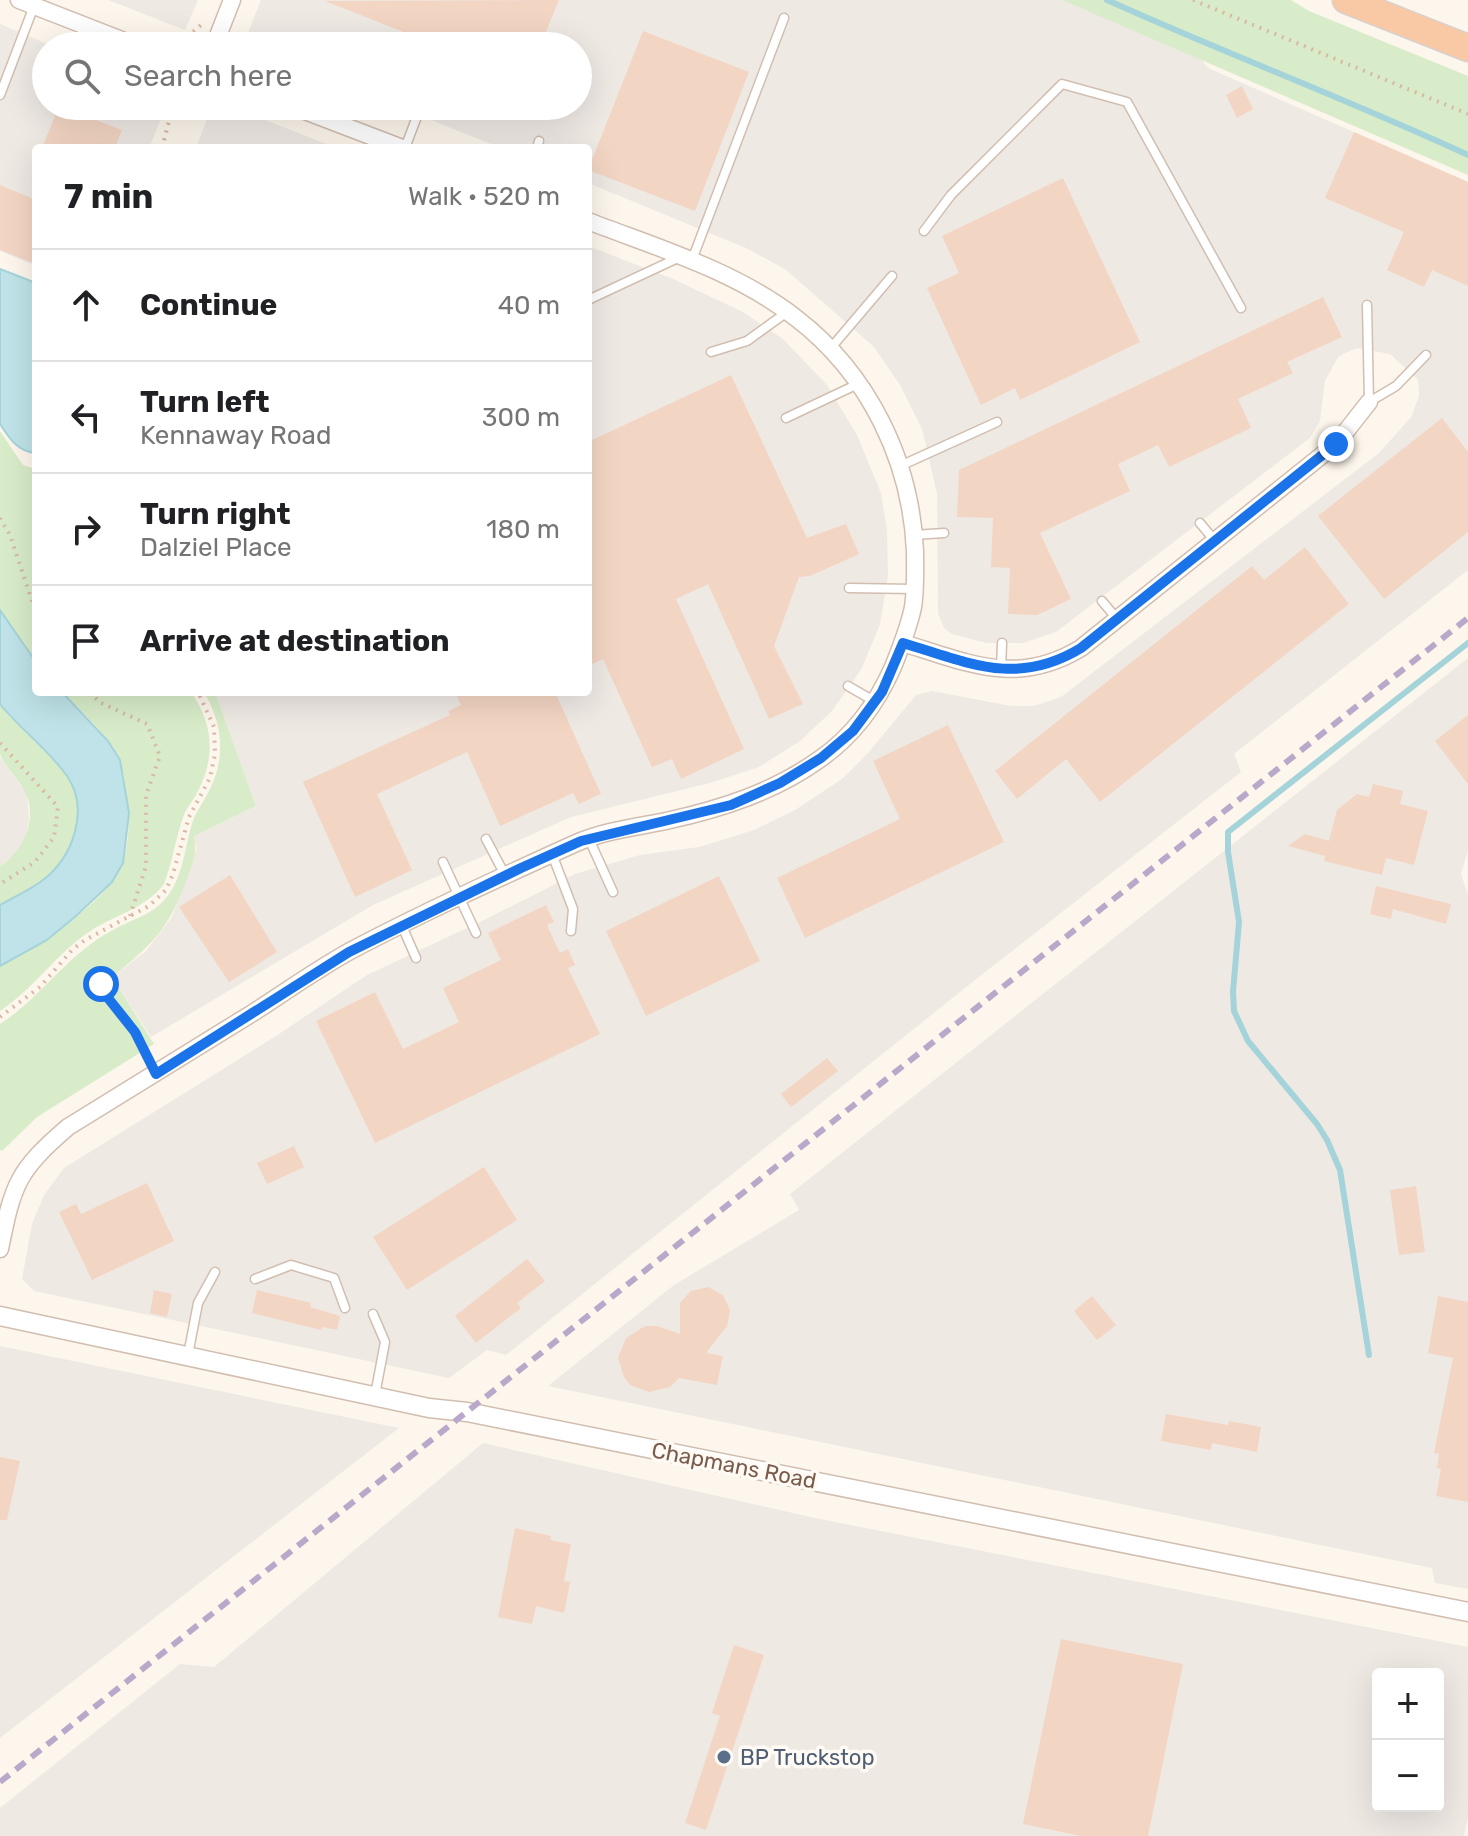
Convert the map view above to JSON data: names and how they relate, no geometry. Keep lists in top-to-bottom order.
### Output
{
  "streets": {
    "street": ["Chapmans Road"]
  },
  "places": ["BP Truckstop"],
  "page": {
    "search": "Search here",
    "heading": ["7 min", "Walk · 520 m"],
    "list": [
      ["Continue", "40 m"],
      ["Turn left", "Kennaway Road", "300 m"],
      ["Turn right", "Dalziel Place", "180 m"],
      "Arrive at destination"
    ],
    "map_buttons": ["+", "−"]
  }
}
